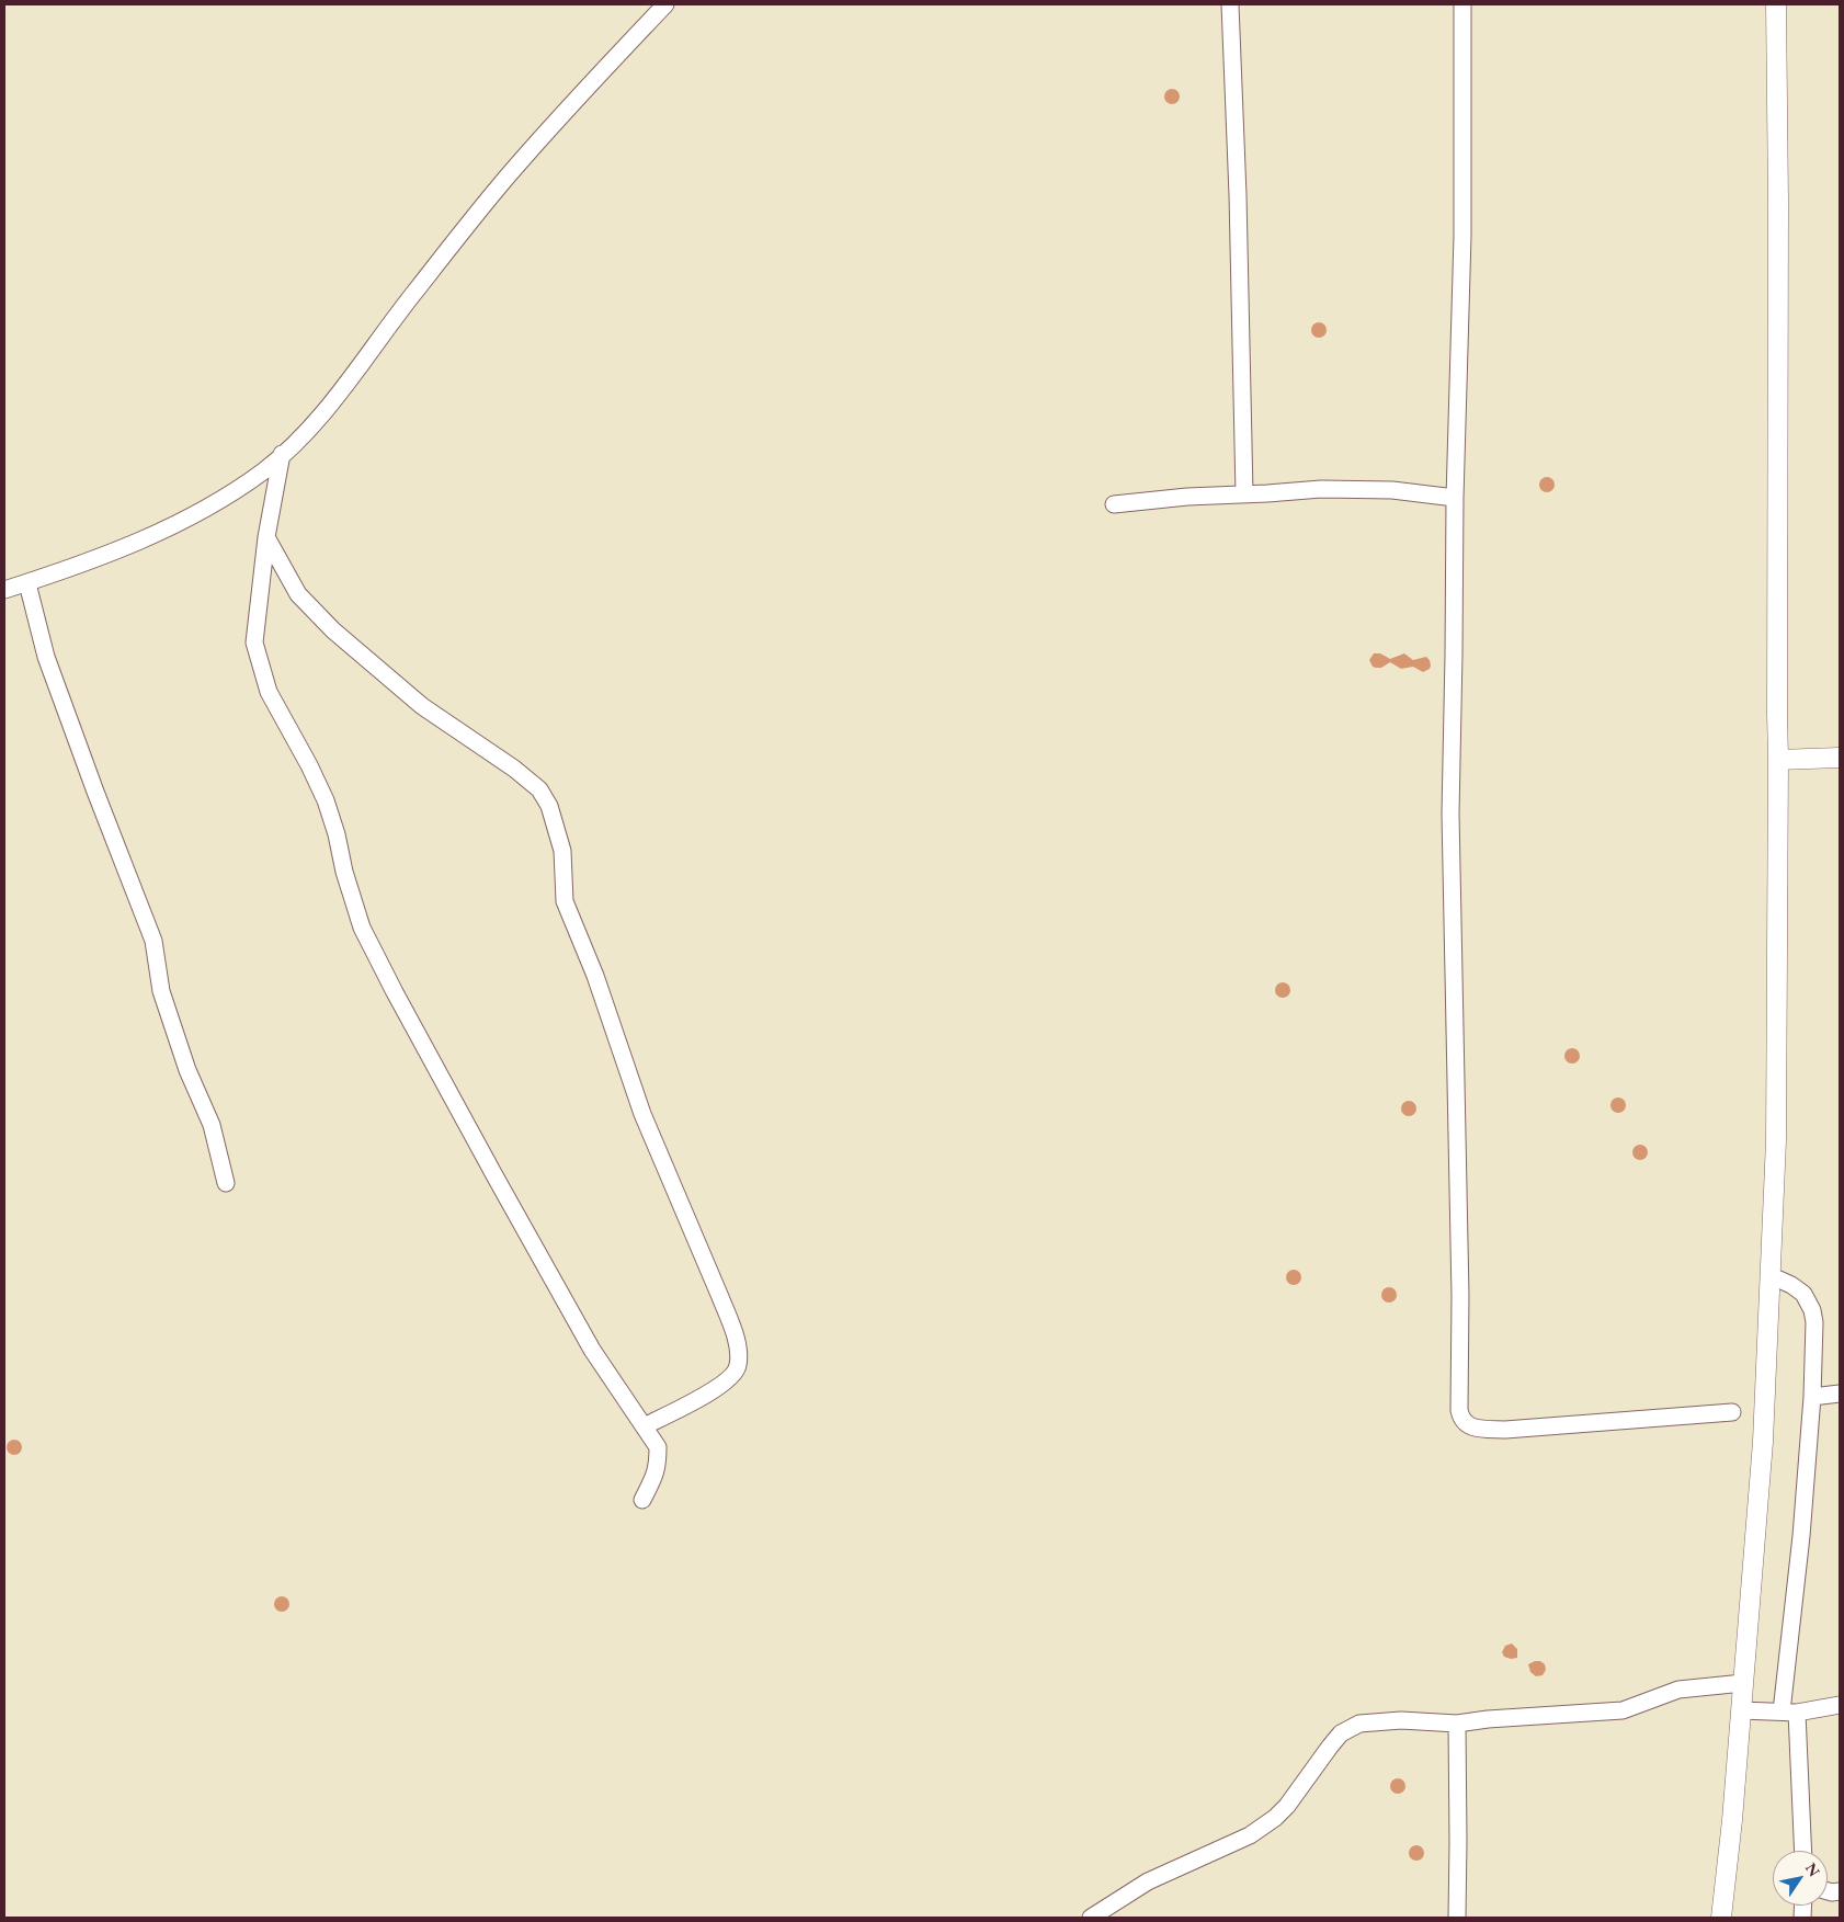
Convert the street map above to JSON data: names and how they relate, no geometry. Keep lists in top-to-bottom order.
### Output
{
  "north": "top right"
}
